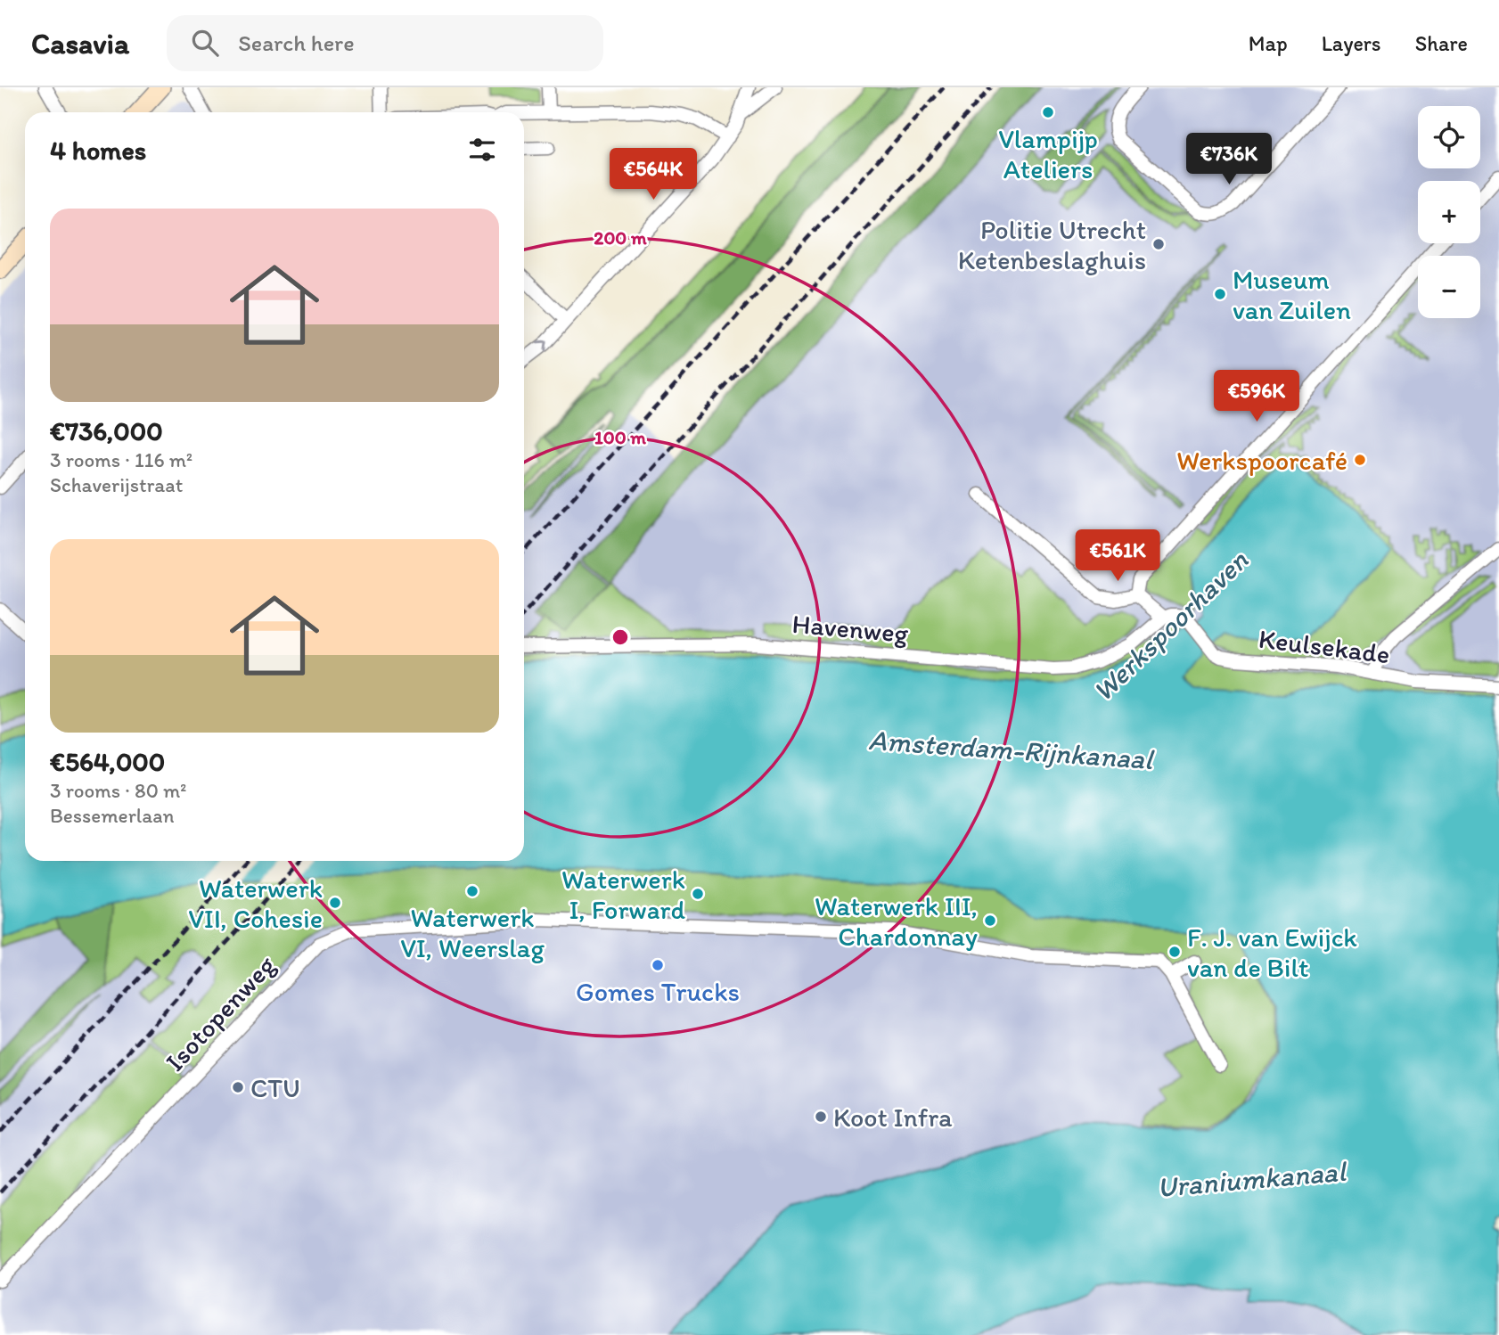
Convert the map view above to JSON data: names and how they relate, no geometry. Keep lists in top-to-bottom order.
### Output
{
  "streets": {
    "street": ["Havenweg", "Keulsekade", "Isotopenweg"]
  },
  "crossings": [
    ["Havenweg", "Keulsekade"]
  ],
  "water": ["Werkspoorhaven", "Amsterdam-Rijnkanaal", "Uraniumkanaal"],
  "places": [
    "Vlampijp Ateliers",
    "Politie Utrecht Ketenbeslaghuis",
    "Museum van Zuilen",
    "Werkspoorcafé",
    "Waterwerk VI, Weerslag",
    "Waterwerk I, Forward",
    "Waterwerk VII, Cohesie",
    "Waterwerk III, Chardonnay",
    "F. J. van Ewijck van de Bilt",
    "Gomes Trucks",
    "CTU",
    "Koot Infra"
  ],
  "page": {
    "header": "Casavia",
    "search": "Search here",
    "nav": ["Map", "Layers", "Share"],
    "map_buttons": ["+", "−"],
    "heading": "4 homes",
    "price": [
      "€736K",
      "€564K",
      "€596K",
      "€561K"
    ],
    "list": [
      {
        "name": "€736,000",
        "note": "3 rooms · 116 m² · Schaverijstraat"
      },
      {
        "name": "€564,000",
        "note": "3 rooms · 80 m² · Bessemerlaan"
      }
    ]
  },
  "rings": ["200 m", "100 m"]
}
